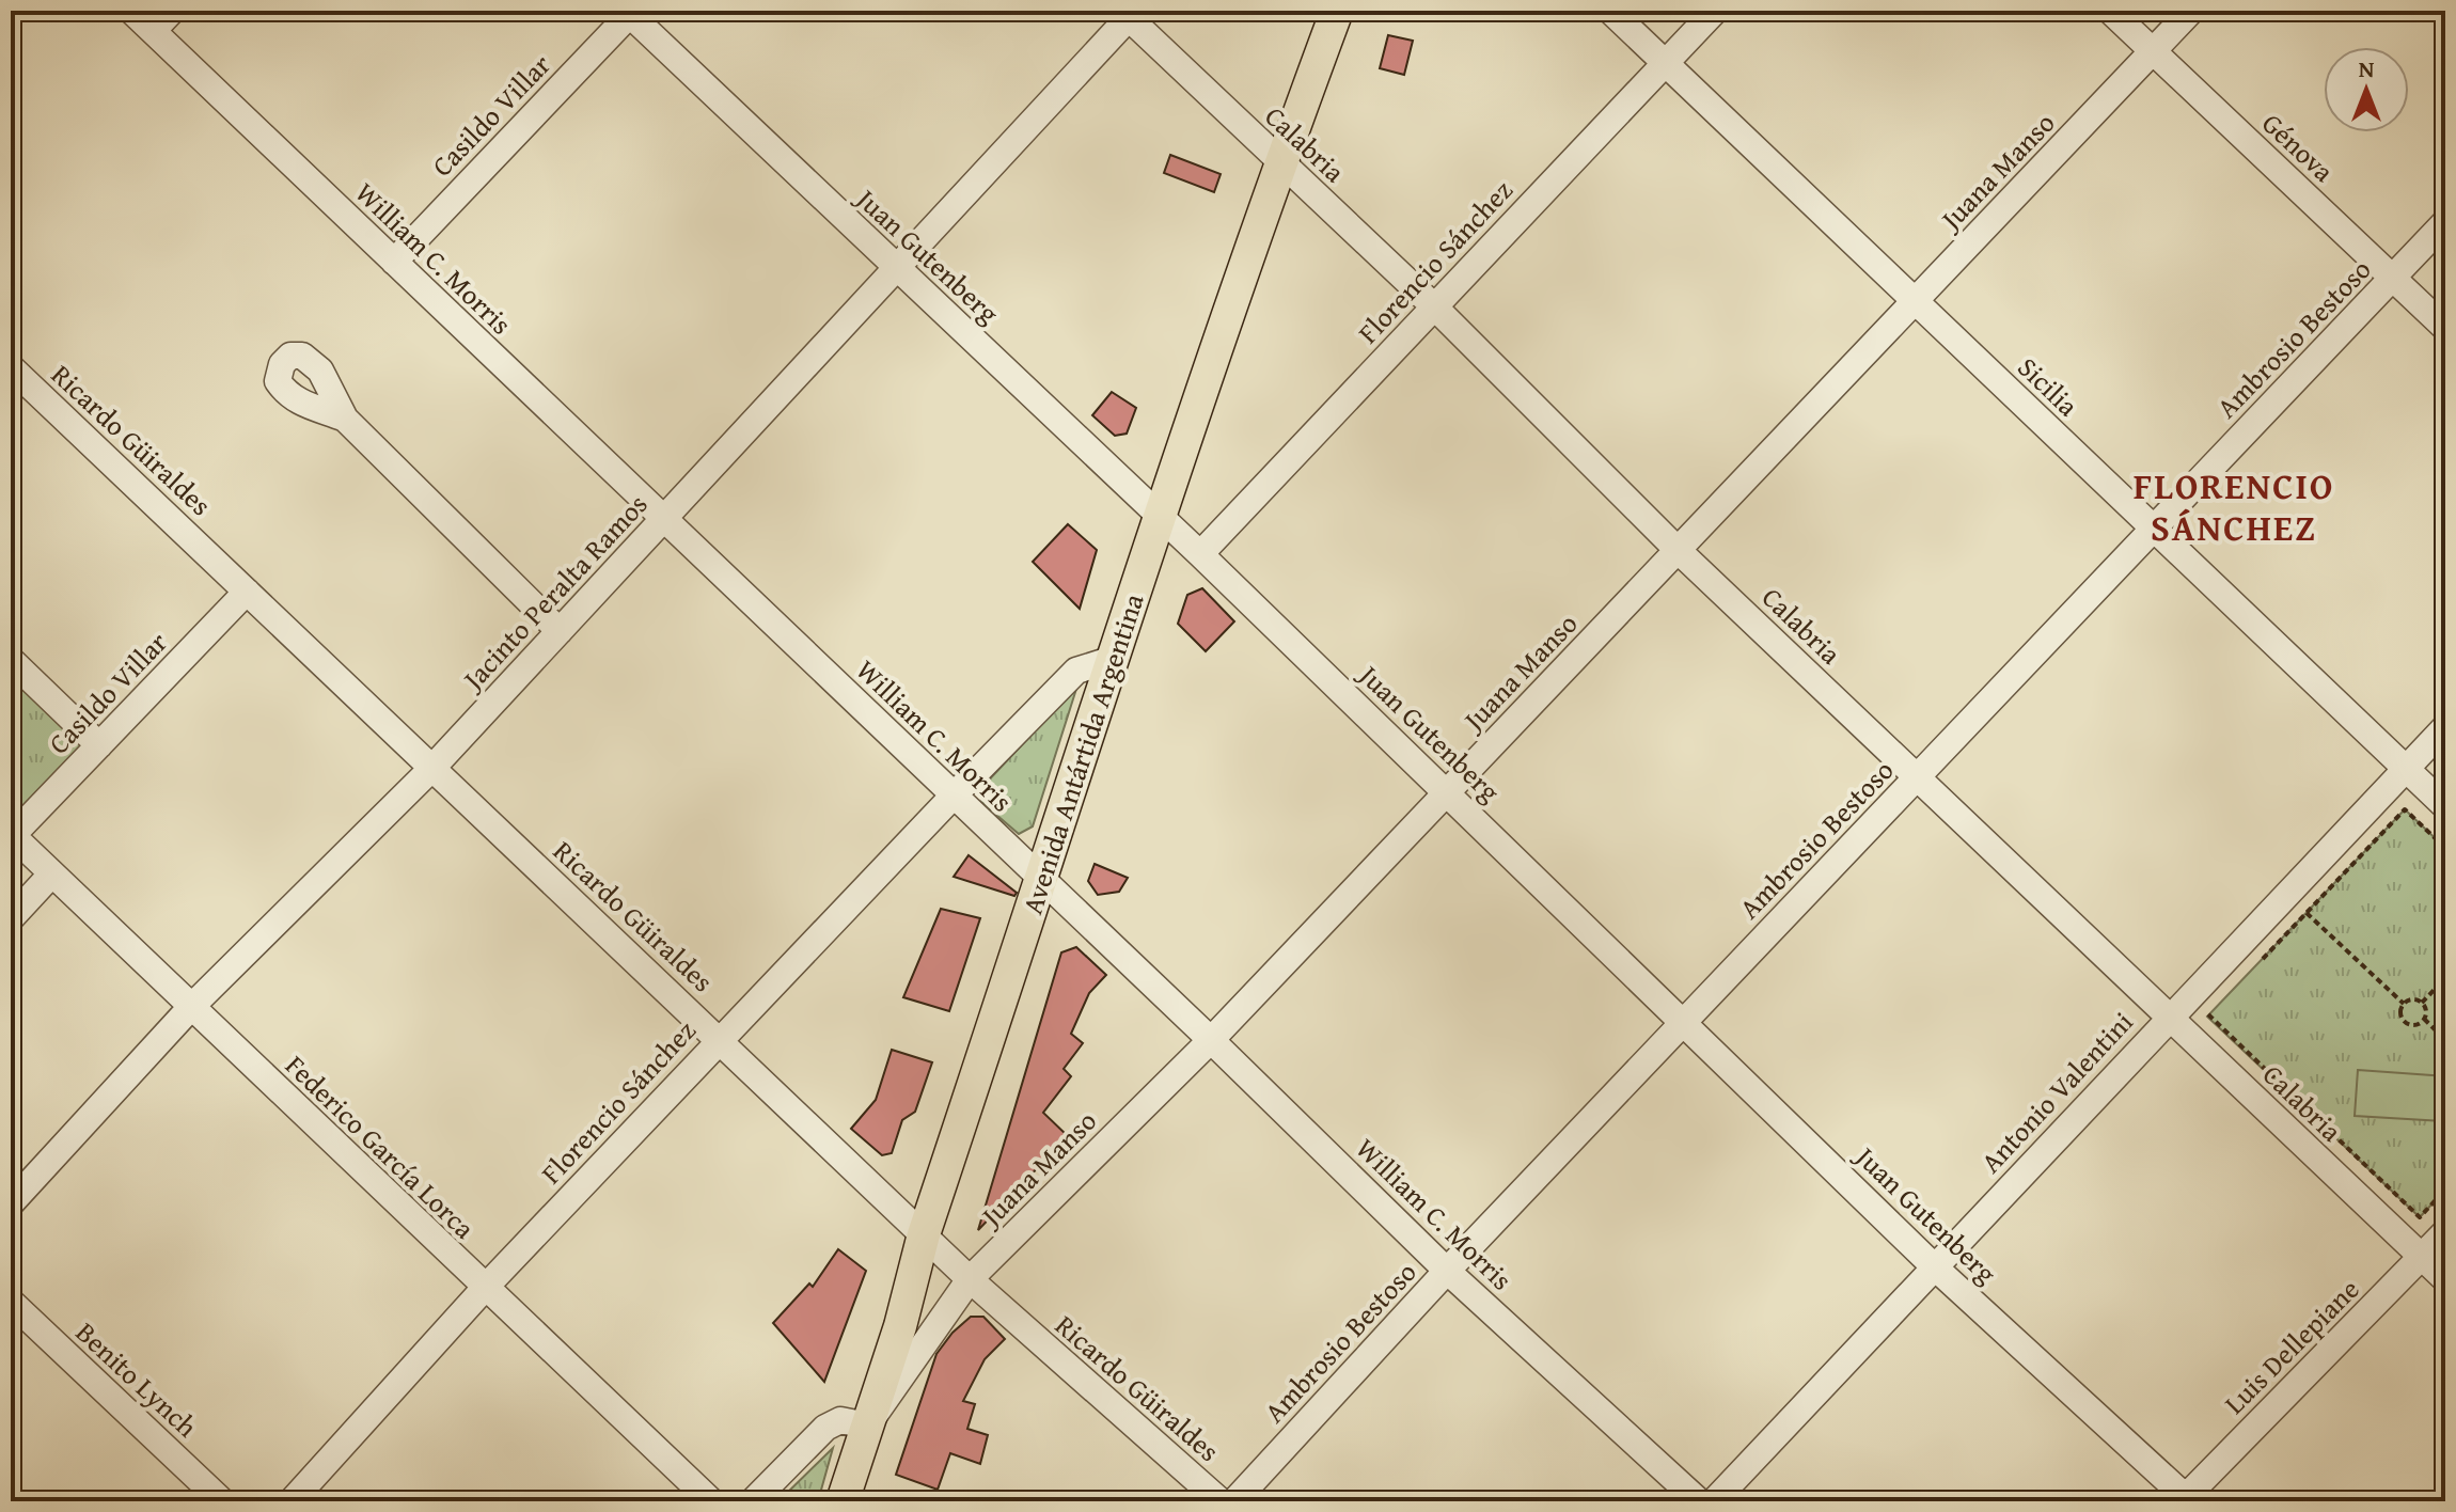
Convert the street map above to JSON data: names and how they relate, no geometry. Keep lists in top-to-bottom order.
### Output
{
  "streets": {
    "main road": ["Avenida Antártida Argentina"],
    "street": [
      "Casildo Villar",
      "Calabria",
      "Génova",
      "Juana Manso",
      "Juan Gutenberg",
      "William C. Morris",
      "Florencio Sánchez",
      "Ambrosio Bestoso",
      "Sicilia",
      "Ricardo Güiraldes",
      "Jacinto Peralta Ramos",
      "Antonio Valentini",
      "Federico García Lorca",
      "Luis Dellepiane",
      "Benito Lynch"
    ]
  },
  "crossings": [
    ["Casildo Villar", "Juan Gutenberg"],
    ["Casildo Villar", "William C. Morris"],
    ["Casildo Villar", "Ricardo Güiraldes"],
    ["Casildo Villar", "Federico García Lorca"],
    ["Calabria", "Juana Manso"],
    ["Calabria", "Florencio Sánchez"],
    ["Calabria", "Ambrosio Bestoso"],
    ["Calabria", "Jacinto Peralta Ramos"],
    ["Calabria", "Avenida Antártida Argentina"],
    ["Calabria", "Antonio Valentini"],
    ["Calabria", "Luis Dellepiane"],
    ["Génova", "Juana Manso"],
    ["Génova", "Ambrosio Bestoso"],
    ["Juana Manso", "Juan Gutenberg"],
    ["Juana Manso", "William C. Morris"],
    ["Juana Manso", "Sicilia"],
    ["Juana Manso", "Ricardo Güiraldes"],
    ["Juana Manso", "Avenida Antártida Argentina"],
    ["Juan Gutenberg", "Florencio Sánchez"],
    ["Juan Gutenberg", "Ambrosio Bestoso"],
    ["Juan Gutenberg", "Jacinto Peralta Ramos"],
    ["Juan Gutenberg", "Avenida Antártida Argentina"],
    ["Juan Gutenberg", "Antonio Valentini"],
    ["Juan Gutenberg", "Luis Dellepiane"],
    ["William C. Morris", "Florencio Sánchez"],
    ["William C. Morris", "Ambrosio Bestoso"],
    ["William C. Morris", "Jacinto Peralta Ramos"],
    ["William C. Morris", "Avenida Antártida Argentina"],
    ["Florencio Sánchez", "Sicilia"],
    ["Florencio Sánchez", "Ricardo Güiraldes"],
    ["Florencio Sánchez", "Avenida Antártida Argentina"],
    ["Florencio Sánchez", "Federico García Lorca"],
    ["Ambrosio Bestoso", "Sicilia"],
    ["Sicilia", "Antonio Valentini"],
    ["Ricardo Güiraldes", "Jacinto Peralta Ramos"],
    ["Ricardo Güiraldes", "Avenida Antártida Argentina"],
    ["Jacinto Peralta Ramos", "Federico García Lorca"]
  ],
  "districts": ["FLORENCIO SÁNCHEZ"],
  "north": "top"
}
